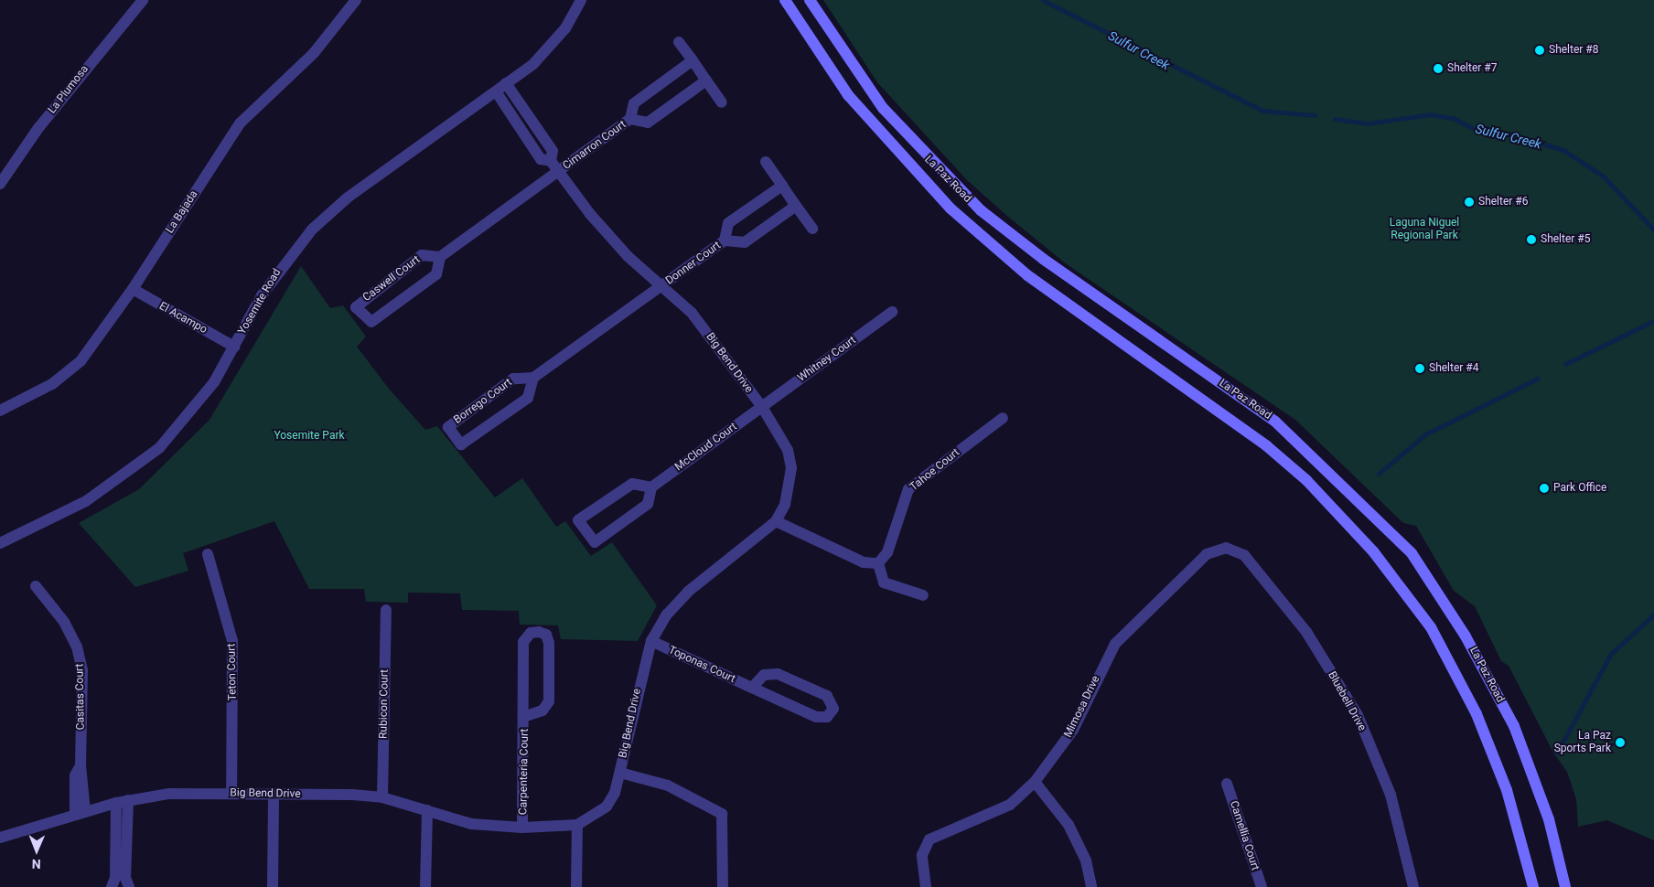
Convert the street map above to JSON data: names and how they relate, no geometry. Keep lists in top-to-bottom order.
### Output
{
  "streets": {
    "main road": ["La Paz Road"],
    "street": [
      "La Plumosa",
      "Cimarron Court",
      "La Bajada",
      "Donner Court",
      "Caswell Court",
      "Yosemite Road",
      "El Acampo",
      "Whitney Court",
      "Big Bend Drive",
      "Borrego Court",
      "McCloud Court",
      "Tahoe Court",
      "Toponas Court",
      "Teton Court",
      "Casitas Court",
      "Bluebell Drive",
      "Rubicon Court",
      "Mimosa Drive",
      "Carpenteria Court",
      "Camellia Court"
    ]
  },
  "crossings": [
    ["Cimarron Court", "Big Bend Drive"],
    ["La Bajada", "El Acampo"],
    ["Donner Court", "Big Bend Drive"],
    ["Donner Court", "Borrego Court"],
    ["Yosemite Road", "El Acampo"],
    ["Yosemite Road", "Big Bend Drive"],
    ["Whitney Court", "Big Bend Drive"],
    ["Whitney Court", "McCloud Court"],
    ["Big Bend Drive", "Borrego Court"],
    ["Big Bend Drive", "McCloud Court"],
    ["Big Bend Drive", "Toponas Court"],
    ["Big Bend Drive", "Teton Court"],
    ["Big Bend Drive", "Casitas Court"],
    ["Big Bend Drive", "Rubicon Court"],
    ["Big Bend Drive", "Carpenteria Court"],
    ["Bluebell Drive", "Mimosa Drive"]
  ],
  "water": ["Sulfur Creek"],
  "parks": ["Laguna Niguel Regional Park", "Yosemite Park"],
  "places": [
    "Shelter #8",
    "Shelter #7",
    "Shelter #6",
    "Shelter #5",
    "Shelter #4",
    "Park Office",
    "La Paz Sports Park"
  ],
  "north": "bottom"
}
